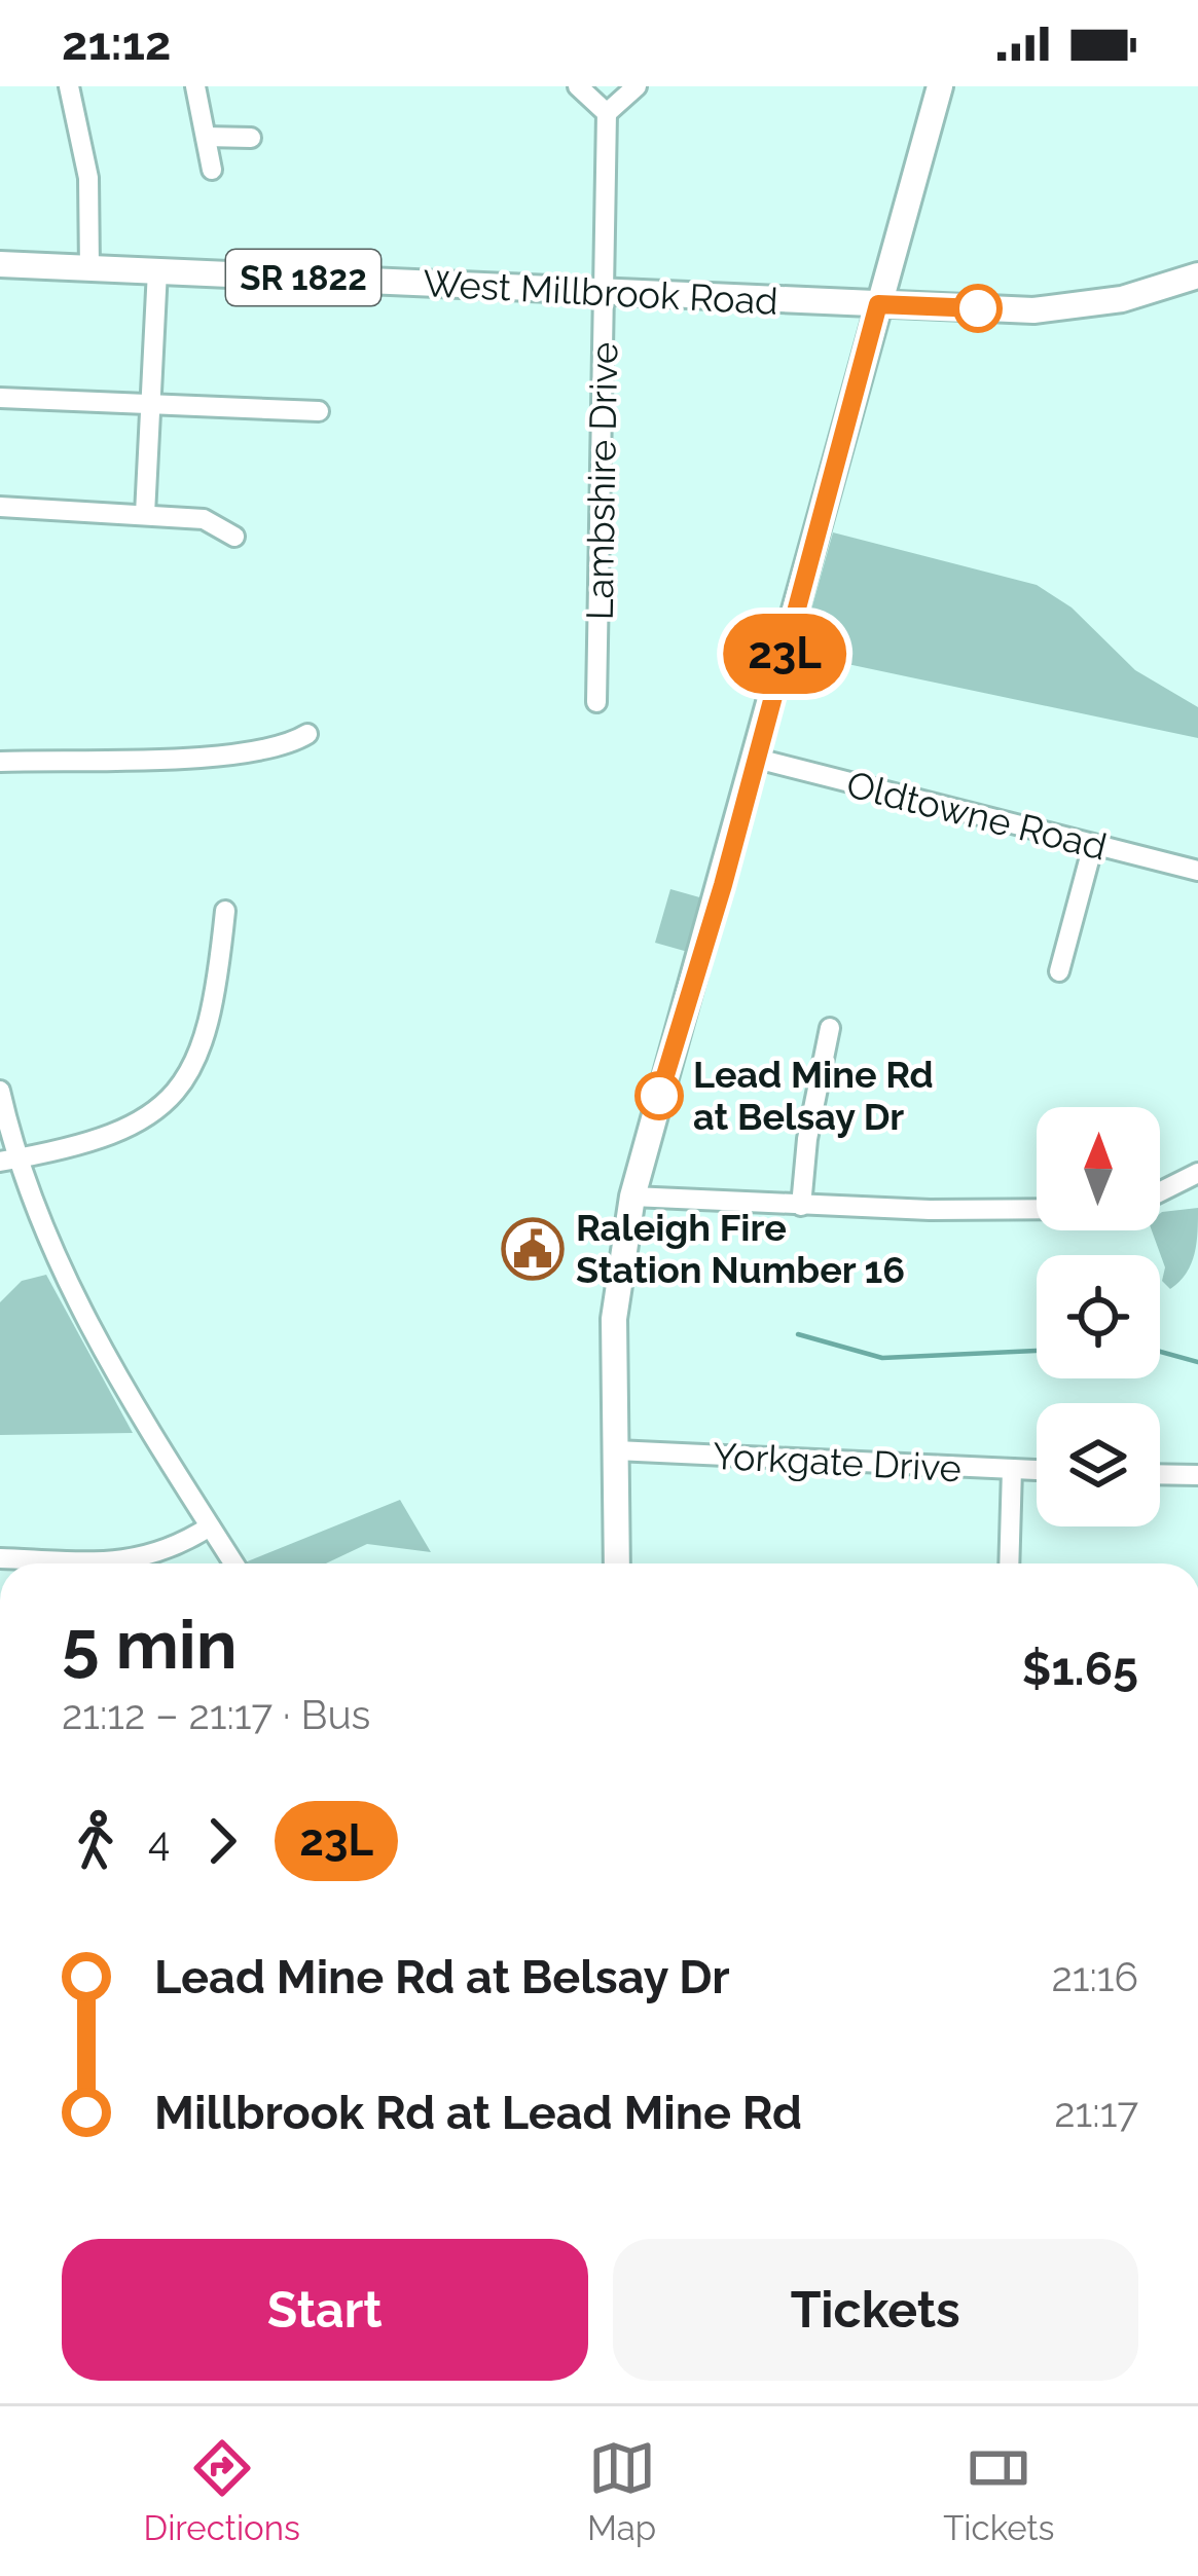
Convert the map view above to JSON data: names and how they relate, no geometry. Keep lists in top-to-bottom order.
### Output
{
  "streets": {
    "main road": ["SR 1822", "West Millbrook Road"],
    "street": ["Lambshire Drive", "Oldtowne Road", "Yorkgate Drive"]
  },
  "crossings": [
    ["West Millbrook Road", "Lambshire Drive"]
  ],
  "places": {
    "other": ["Lead Mine Rd at Belsay Dr"],
    "public building": ["Raleigh Fire Station Number 16"]
  },
  "lines": ["bus line 23L"],
  "north": "top",
  "page": {
    "status": "21:12",
    "on_map": "23L",
    "heading": ["5 min", "21:12 – 21:17 · Bus", "$1.65"],
    "legs": ["4", "23L"],
    "list": [
      {
        "name": "Lead Mine Rd at Belsay Dr",
        "value": "21:16"
      },
      {
        "name": "Millbrook Rd at Lead Mine Rd",
        "value": "21:17"
      }
    ],
    "buttons": ["Start", "Tickets"],
    "tabs": ["Directions", "Map", "Tickets"]
  }
}
